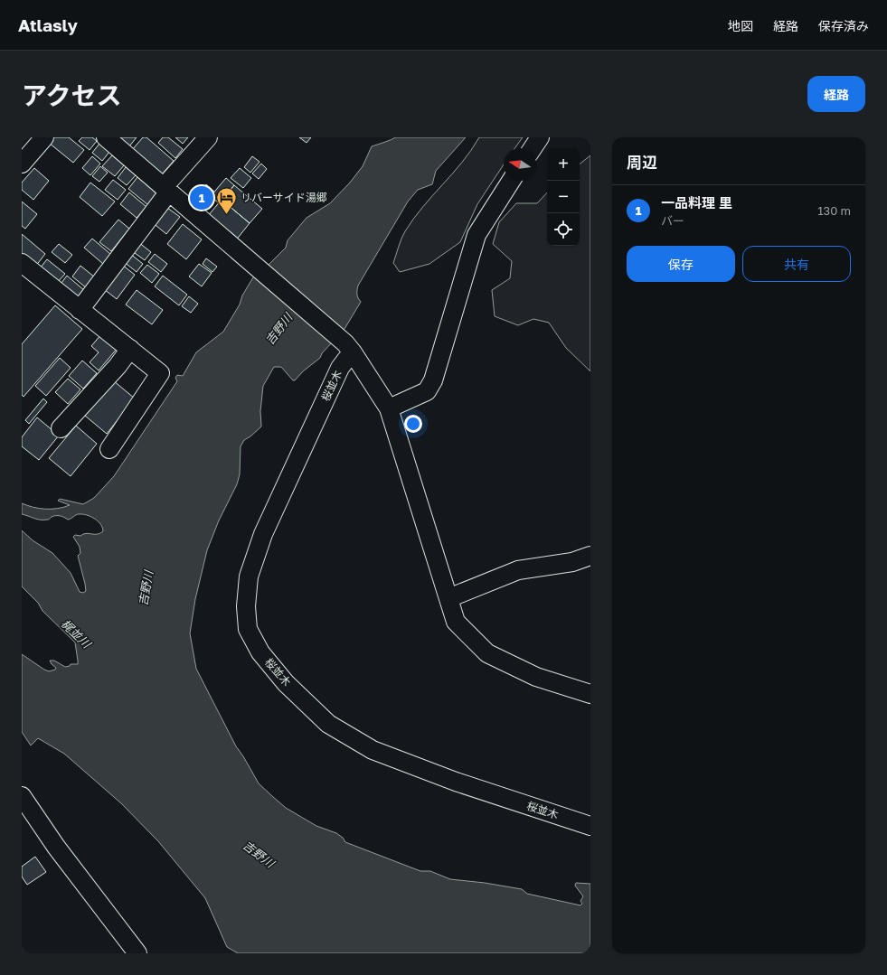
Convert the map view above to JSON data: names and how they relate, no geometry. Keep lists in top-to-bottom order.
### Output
{
  "streets": {
    "street": ["桜並木"]
  },
  "water": ["吉野川", "梶並川"],
  "places": {
    "hotel": ["リバーサイド湯郷"]
  },
  "north": "left",
  "page": {
    "header": "Atlasly",
    "nav": ["地図", "経路", "保存済み"],
    "title": "アクセス",
    "buttons": [
      "経路",
      ["保存", "共有"]
    ],
    "heading": "周辺",
    "map_buttons": ["+", "−"],
    "pins": "1",
    "list": [
      {
        "mark": "1",
        "name": "一品料理 里",
        "note": "バー",
        "value": "130 m"
      }
    ]
  }
}
